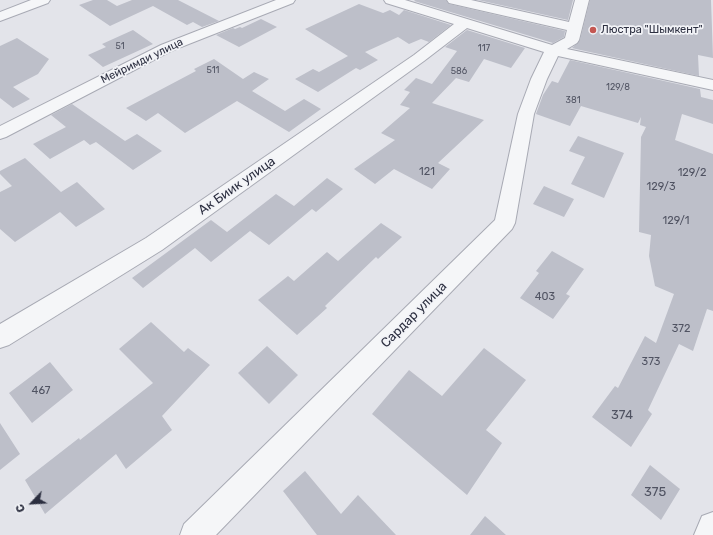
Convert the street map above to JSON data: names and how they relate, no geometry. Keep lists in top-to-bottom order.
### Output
{
  "streets": {
    "street": ["Мейримди улица", "Ак Биик улица", "Сардар улица"]
  },
  "places": ["Люстра \"Шымкент\""],
  "house_numbers": [
    "51",
    "117",
    "511",
    "586",
    "129/8",
    "381",
    "121",
    "129/2",
    "129/3",
    "129/1",
    "403",
    "372",
    "373",
    "467",
    "374",
    "375"
  ],
  "north": "bottom left"
}
